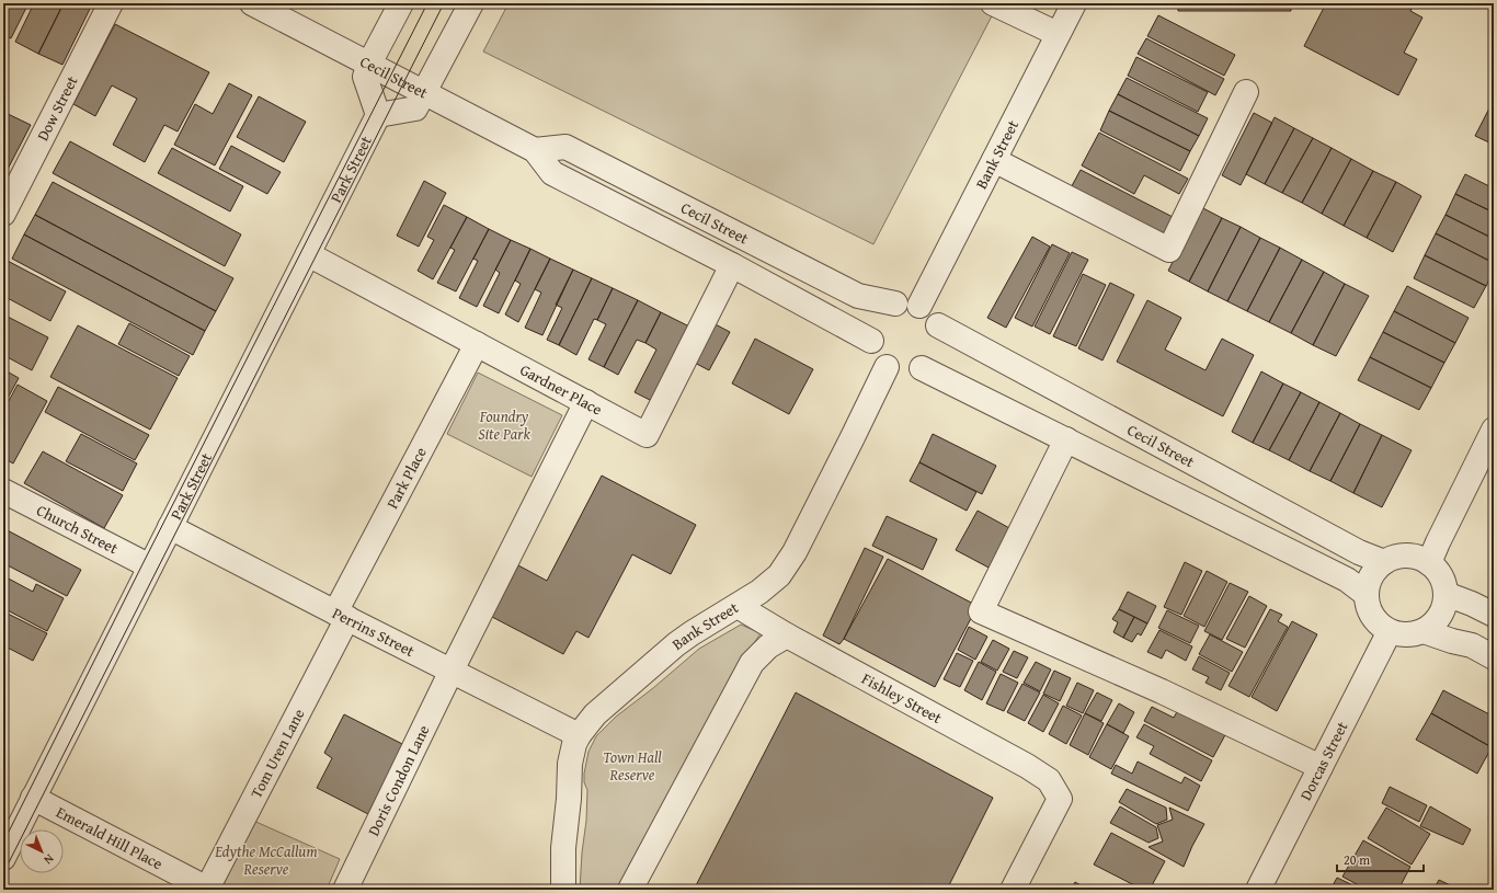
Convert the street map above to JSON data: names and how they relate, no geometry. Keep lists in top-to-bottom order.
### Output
{
  "streets": {
    "street": [
      "Cecil Street",
      "Dow Street",
      "Bank Street",
      "Park Street",
      "Gardner Place",
      "Park Place",
      "Church Street",
      "Perrins Street",
      "Fishley Street",
      "Tom Uren Lane",
      "Dorcas Street",
      "Doris Condon Lane",
      "Emerald Hill Place"
    ]
  },
  "crossings": [
    ["Cecil Street", "Bank Street"],
    ["Cecil Street", "Gardner Place"],
    ["Cecil Street", "Dorcas Street"],
    ["Bank Street", "Perrins Street"],
    ["Bank Street", "Fishley Street"],
    ["Park Street", "Gardner Place"],
    ["Park Street", "Church Street"],
    ["Park Street", "Perrins Street"],
    ["Park Street", "Emerald Hill Place"],
    ["Gardner Place", "Park Place"],
    ["Gardner Place", "Doris Condon Lane"],
    ["Park Place", "Perrins Street"],
    ["Park Place", "Tom Uren Lane"],
    ["Perrins Street", "Tom Uren Lane"],
    ["Perrins Street", "Doris Condon Lane"],
    ["Tom Uren Lane", "Emerald Hill Place"]
  ],
  "parks": ["Foundry Site Park", "Town Hall Reserve", "Edythe McCallum Reserve"],
  "scale_bar": "20 m",
  "north": "bottom right"
}
